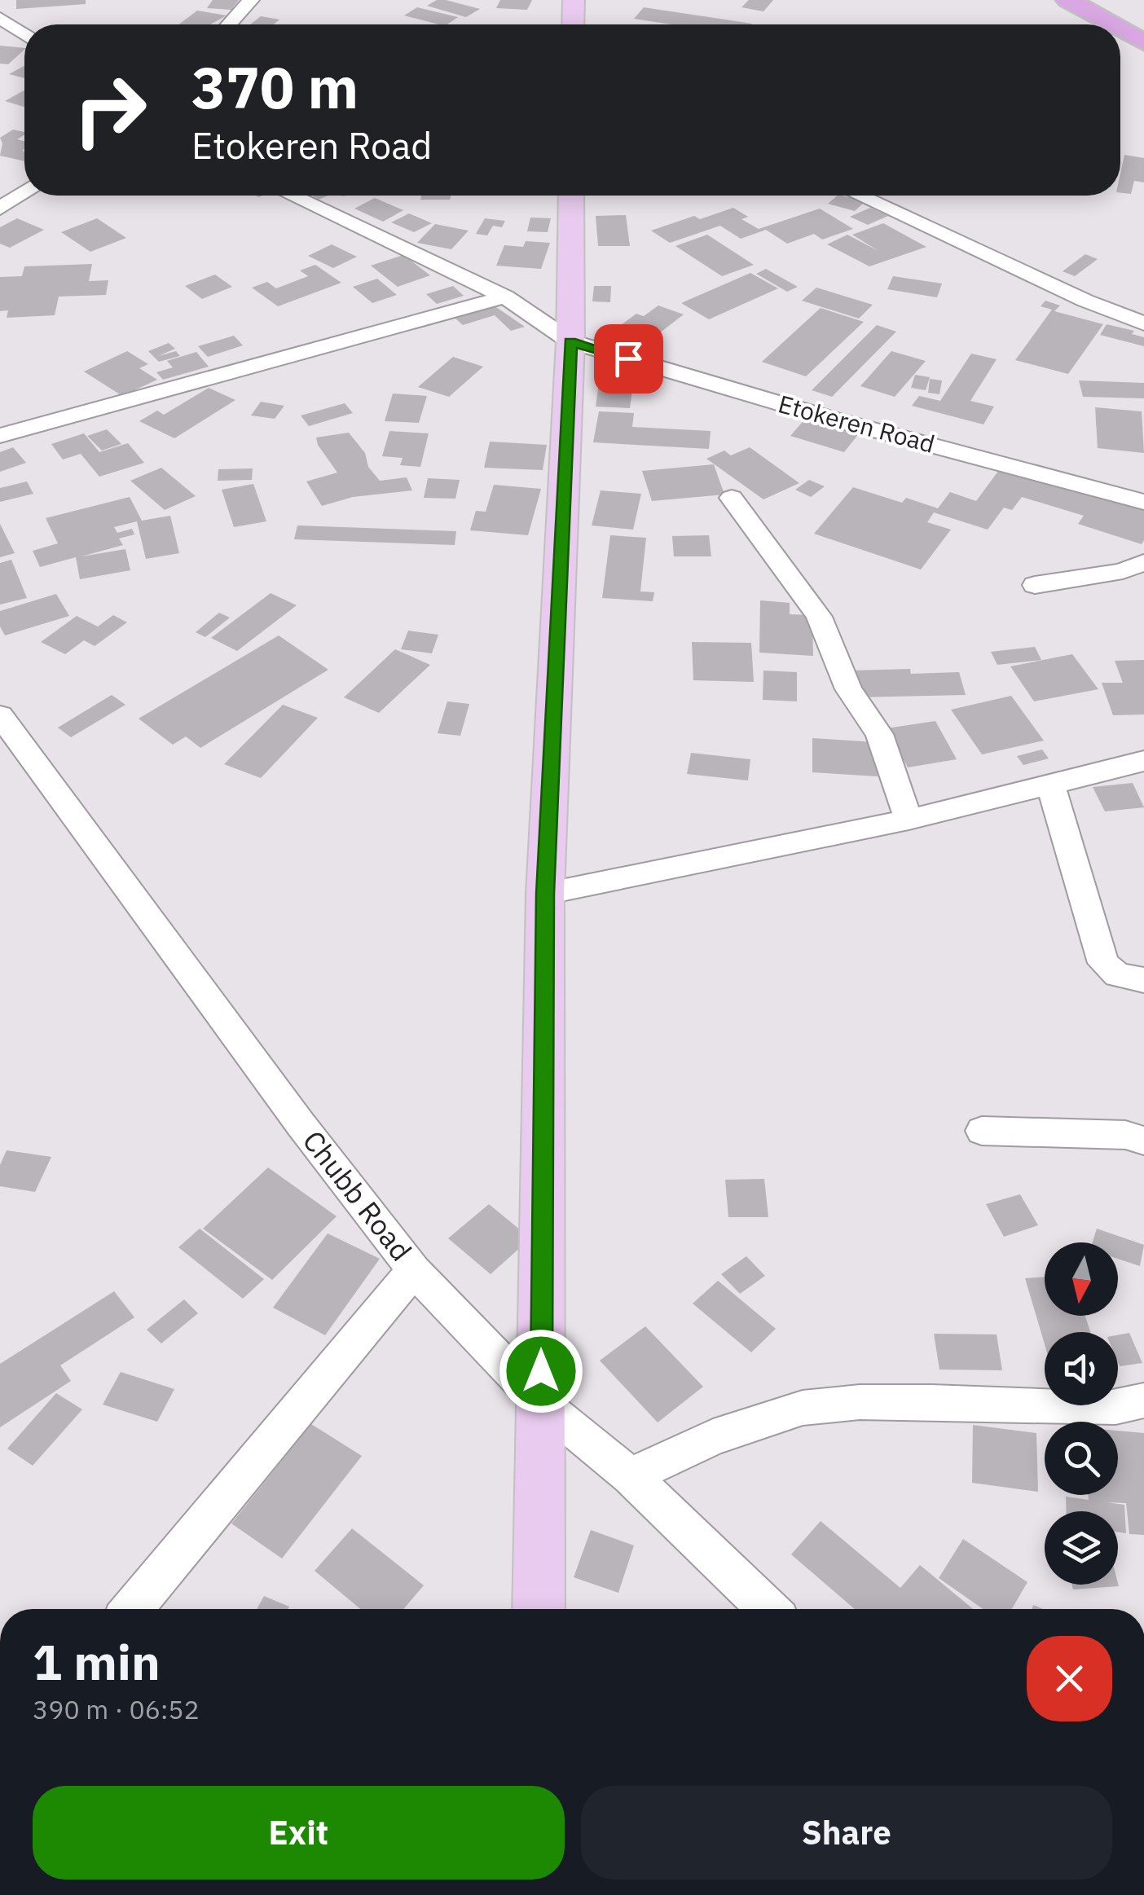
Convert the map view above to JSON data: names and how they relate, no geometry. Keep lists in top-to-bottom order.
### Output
{
  "streets": {
    "street": ["Etokeren Road", "Chubb Road"]
  },
  "north": "bottom",
  "page": {
    "turn": ["370 m", "Etokeren Road"],
    "heading": ["1 min", "390 m · 06:52"],
    "buttons": ["Exit", "Share"]
  }
}
